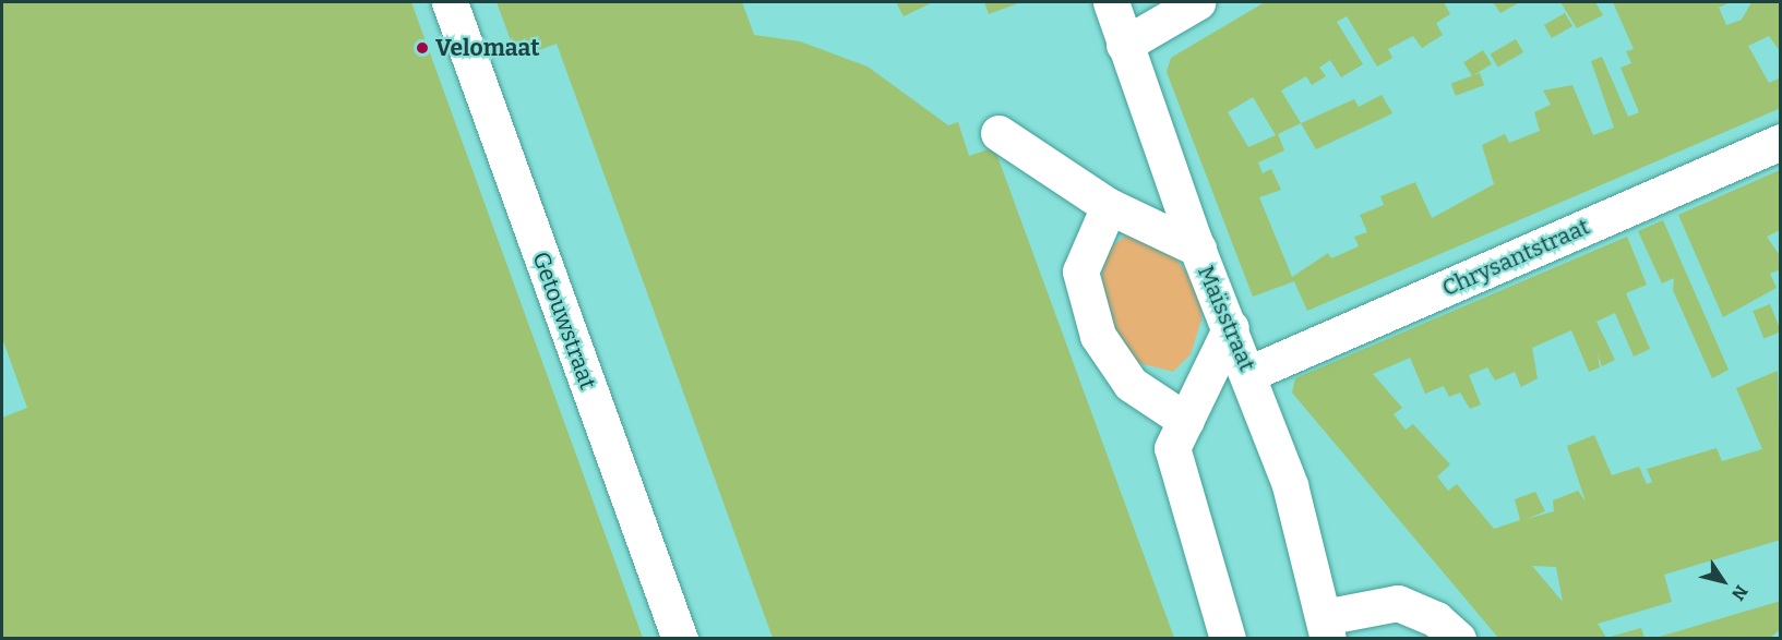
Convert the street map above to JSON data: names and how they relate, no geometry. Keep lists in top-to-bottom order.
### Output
{
  "streets": {
    "street": ["Chrysantstraat", "Maïsstraat", "Getouwstraat"]
  },
  "crossings": [
    ["Chrysantstraat", "Maïsstraat"]
  ],
  "places": ["Velomaat"],
  "north": "bottom right"
}
